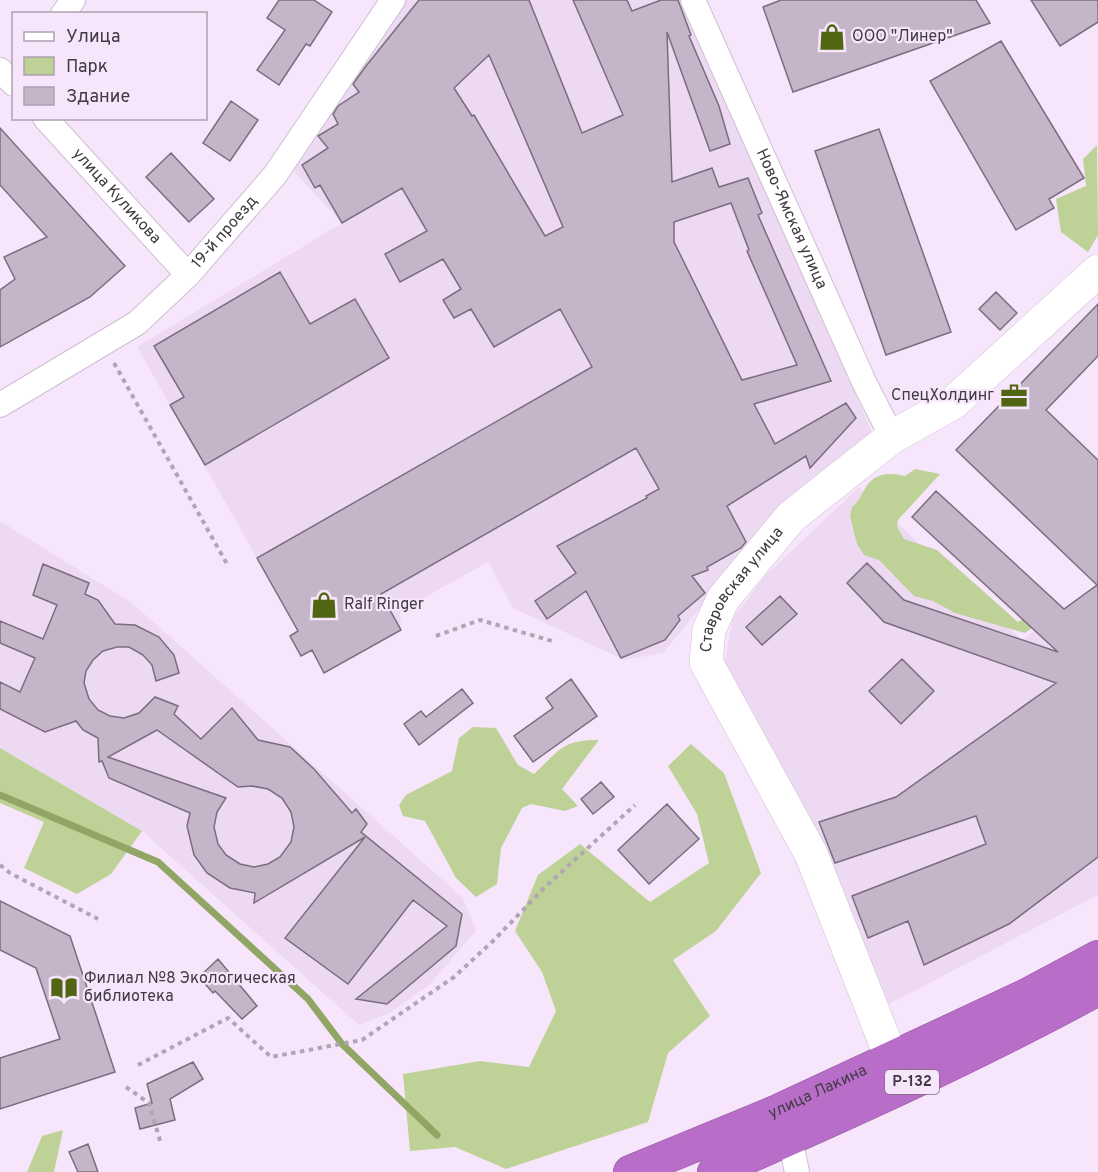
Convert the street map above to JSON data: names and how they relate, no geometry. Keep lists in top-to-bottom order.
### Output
{
  "streets": {
    "highway": ["Р-132", "улица Лакина"],
    "street": [
      "улица Куликова",
      "Ново-Ямская улица",
      "19-й проезд",
      "Ставровская улица"
    ]
  },
  "crossings": [
    ["улица Куликова", "19-й проезд"],
    ["Ново-Ямская улица", "Ставровская улица"],
    ["Ставровская улица", "улица Лакина"]
  ],
  "places": {
    "shop": ["ООО \"Линер\"", "Ralf Ringer"],
    "office": ["СпецХолдинг"],
    "library": ["Филиал №8 Экологическая библиотека"]
  },
  "legend": ["Улица", "Парк", "Здание"]
}
